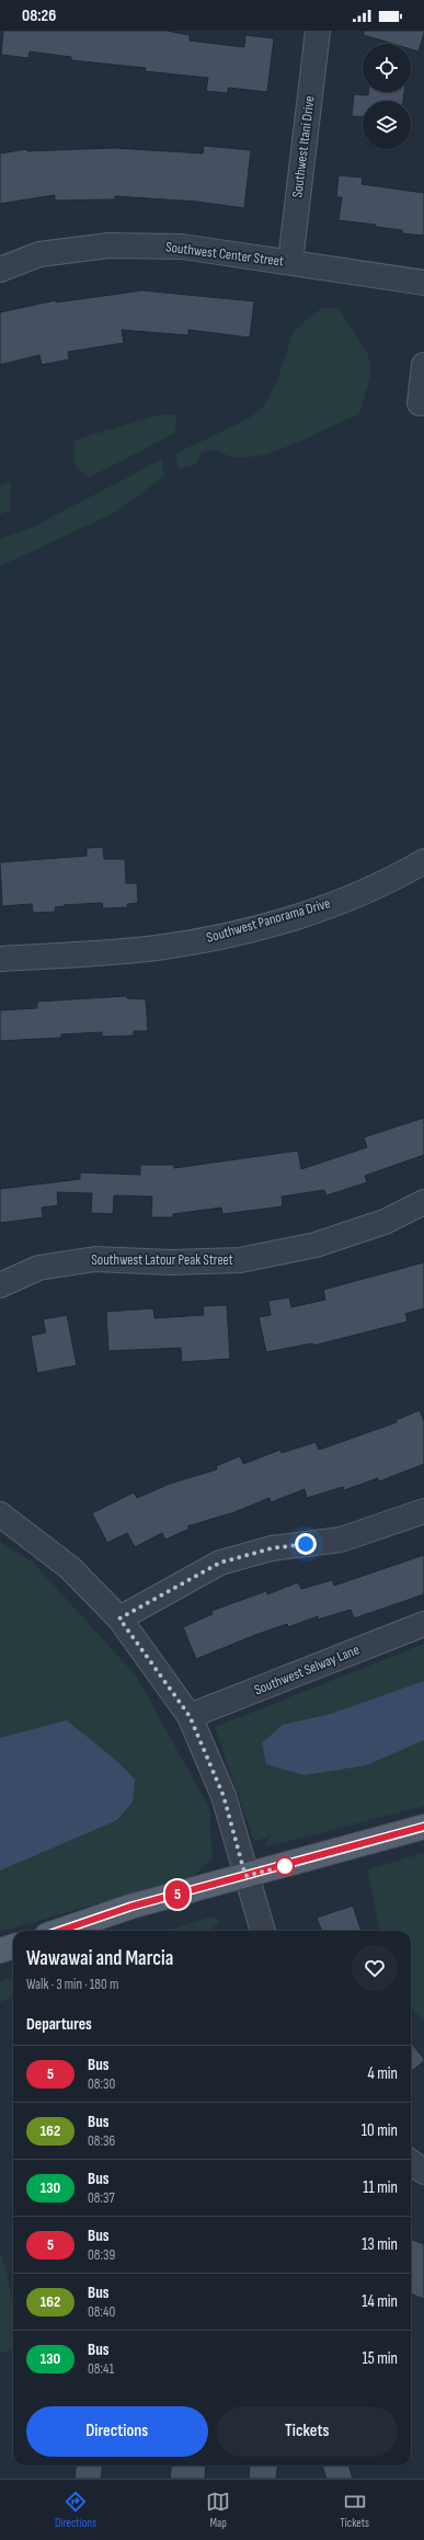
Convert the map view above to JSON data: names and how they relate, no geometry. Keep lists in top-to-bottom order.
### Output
{
  "streets": {
    "street": [
      "Southwest Itani Drive",
      "Southwest Center Street",
      "Southwest Panorama Drive",
      "Southwest Latour Peak Street",
      "Southwest Selway Lane"
    ]
  },
  "crossings": [
    ["Southwest Itani Drive", "Southwest Center Street"]
  ],
  "lines": ["bus line 5"],
  "page": {
    "status": "08:26",
    "on_map": "5",
    "heading": [
      ["Wawawai and Marcia", "Walk · 3 min · 180 m"],
      "Departures"
    ],
    "list": [
      {
        "mark": "5",
        "name": "Bus",
        "note": "08:30",
        "value": "4 min"
      },
      {
        "mark": "162",
        "name": "Bus",
        "note": "08:36",
        "value": "10 min"
      },
      {
        "mark": "130",
        "name": "Bus",
        "note": "08:37",
        "value": "11 min"
      },
      {
        "mark": "5",
        "name": "Bus",
        "note": "08:39",
        "value": "13 min"
      },
      {
        "mark": "162",
        "name": "Bus",
        "note": "08:40",
        "value": "14 min"
      },
      {
        "mark": "130",
        "name": "Bus",
        "note": "08:41",
        "value": "15 min"
      }
    ],
    "buttons": ["Directions", "Tickets"],
    "tabs": ["Directions", "Map", "Tickets"]
  }
}
